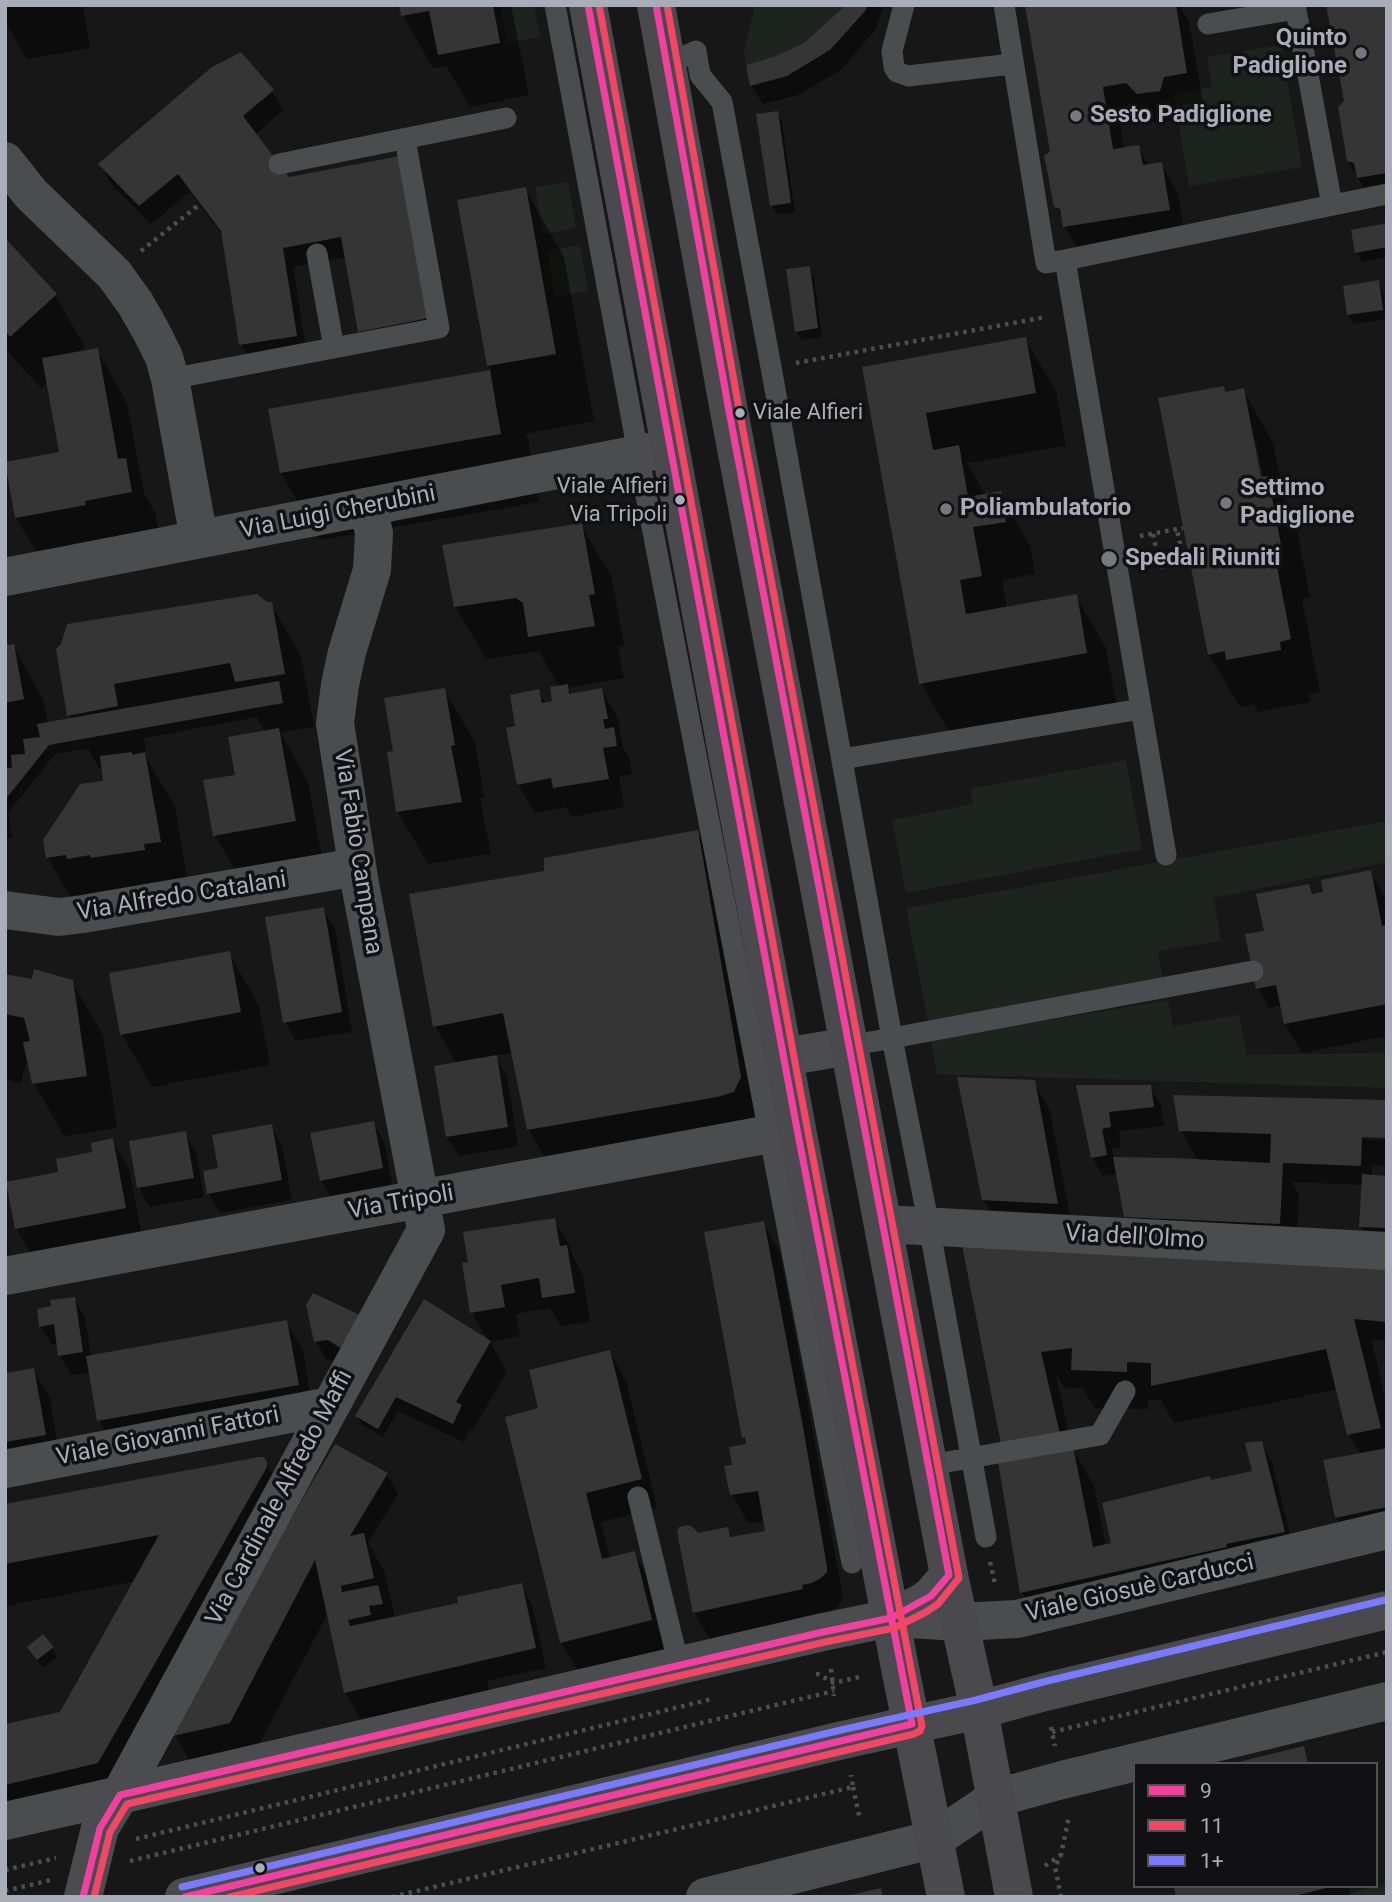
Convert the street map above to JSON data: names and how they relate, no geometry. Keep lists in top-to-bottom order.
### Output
{
  "streets": {
    "street": [
      "Via Luigi Cherubini",
      "Via Fabio Campana",
      "Via Alfredo Catalani",
      "Via Tripoli",
      "Via dell'Olmo",
      "Viale Giovanni Fattori",
      "Via Cardinale Alfredo Maffi",
      "Viale Giosuè Carducci"
    ]
  },
  "crossings": [
    ["Via Luigi Cherubini", "Via Fabio Campana"],
    ["Via Fabio Campana", "Via Alfredo Catalani"],
    ["Via Fabio Campana", "Via Tripoli"],
    ["Via Fabio Campana", "Via Cardinale Alfredo Maffi"],
    ["Via Tripoli", "Via Cardinale Alfredo Maffi"],
    ["Viale Giovanni Fattori", "Via Cardinale Alfredo Maffi"],
    ["Via Cardinale Alfredo Maffi", "Viale Giosuè Carducci"]
  ],
  "places": [
    "Quinto Padiglione",
    "Sesto Padiglione",
    "Viale Alfieri",
    "Viale Alfieri Via Tripoli",
    "Settimo Padiglione",
    "Poliambulatorio",
    "Spedali Riuniti"
  ],
  "lines": ["transit line 9", "transit line 11", "transit line 1+"],
  "legend": ["9", "11", "1+"]
}
